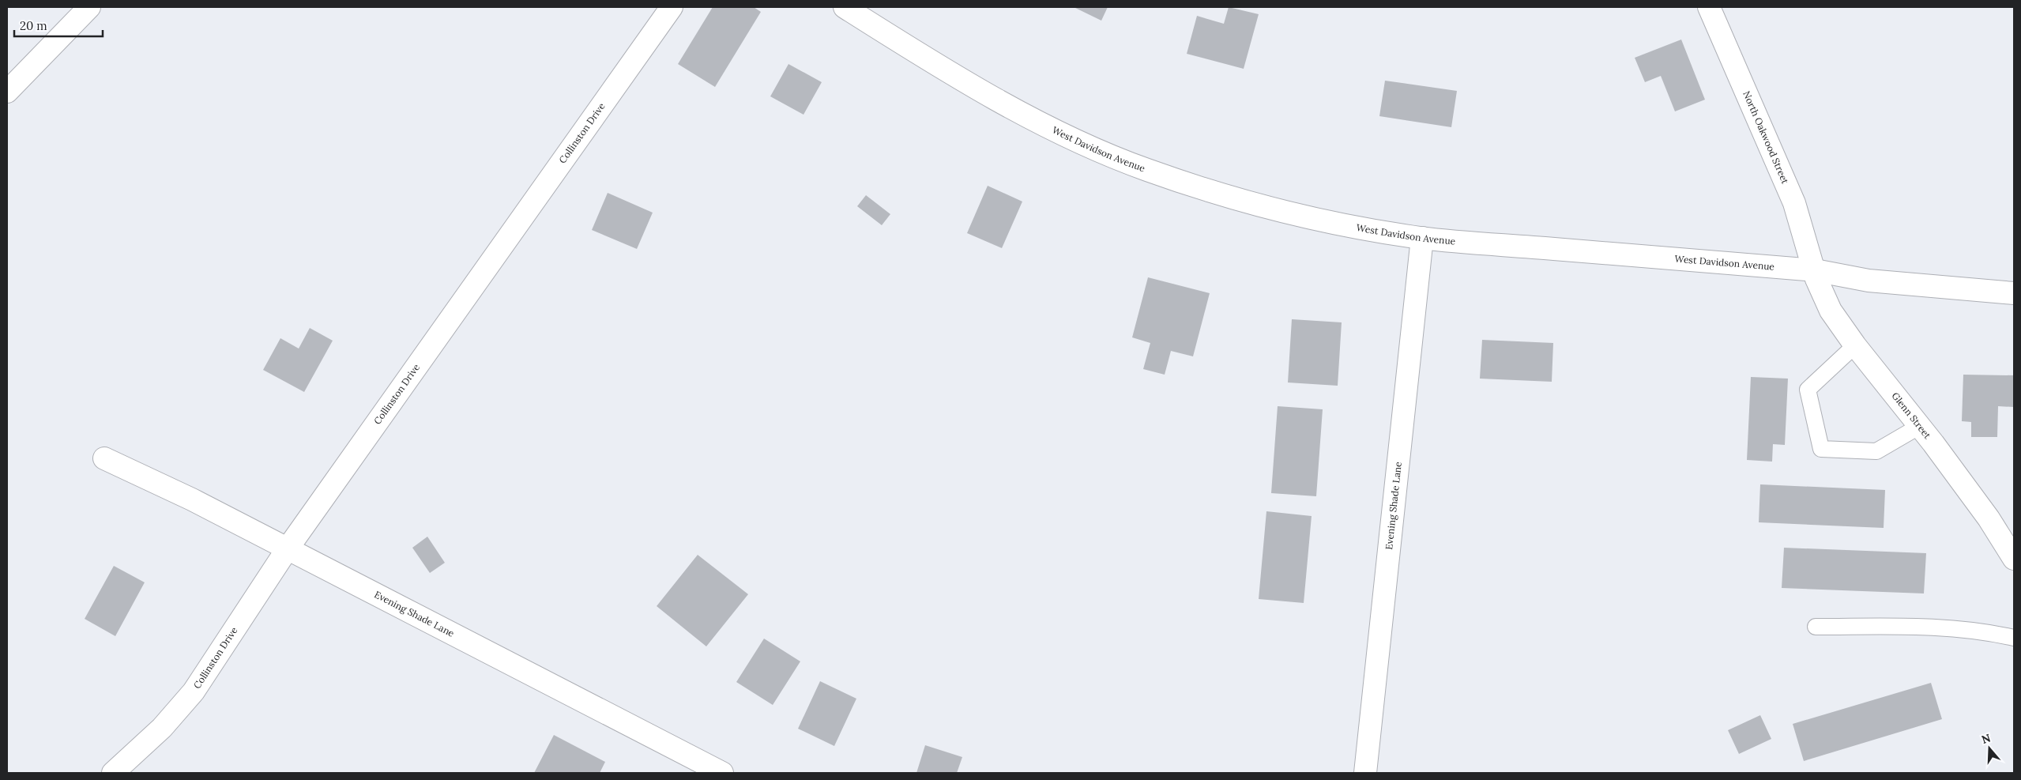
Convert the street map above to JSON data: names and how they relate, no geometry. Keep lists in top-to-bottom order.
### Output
{
  "streets": {
    "street": [
      "Collinston Drive",
      "North Oakwood Street",
      "West Davidson Avenue",
      "Glenn Street",
      "Evening Shade Lane"
    ]
  },
  "crossings": [
    ["Collinston Drive", "Evening Shade Lane"],
    ["North Oakwood Street", "West Davidson Avenue"],
    ["North Oakwood Street", "Glenn Street"],
    ["West Davidson Avenue", "Glenn Street"],
    ["West Davidson Avenue", "Evening Shade Lane"]
  ],
  "scale_bar": "20 m",
  "north": "top"
}
